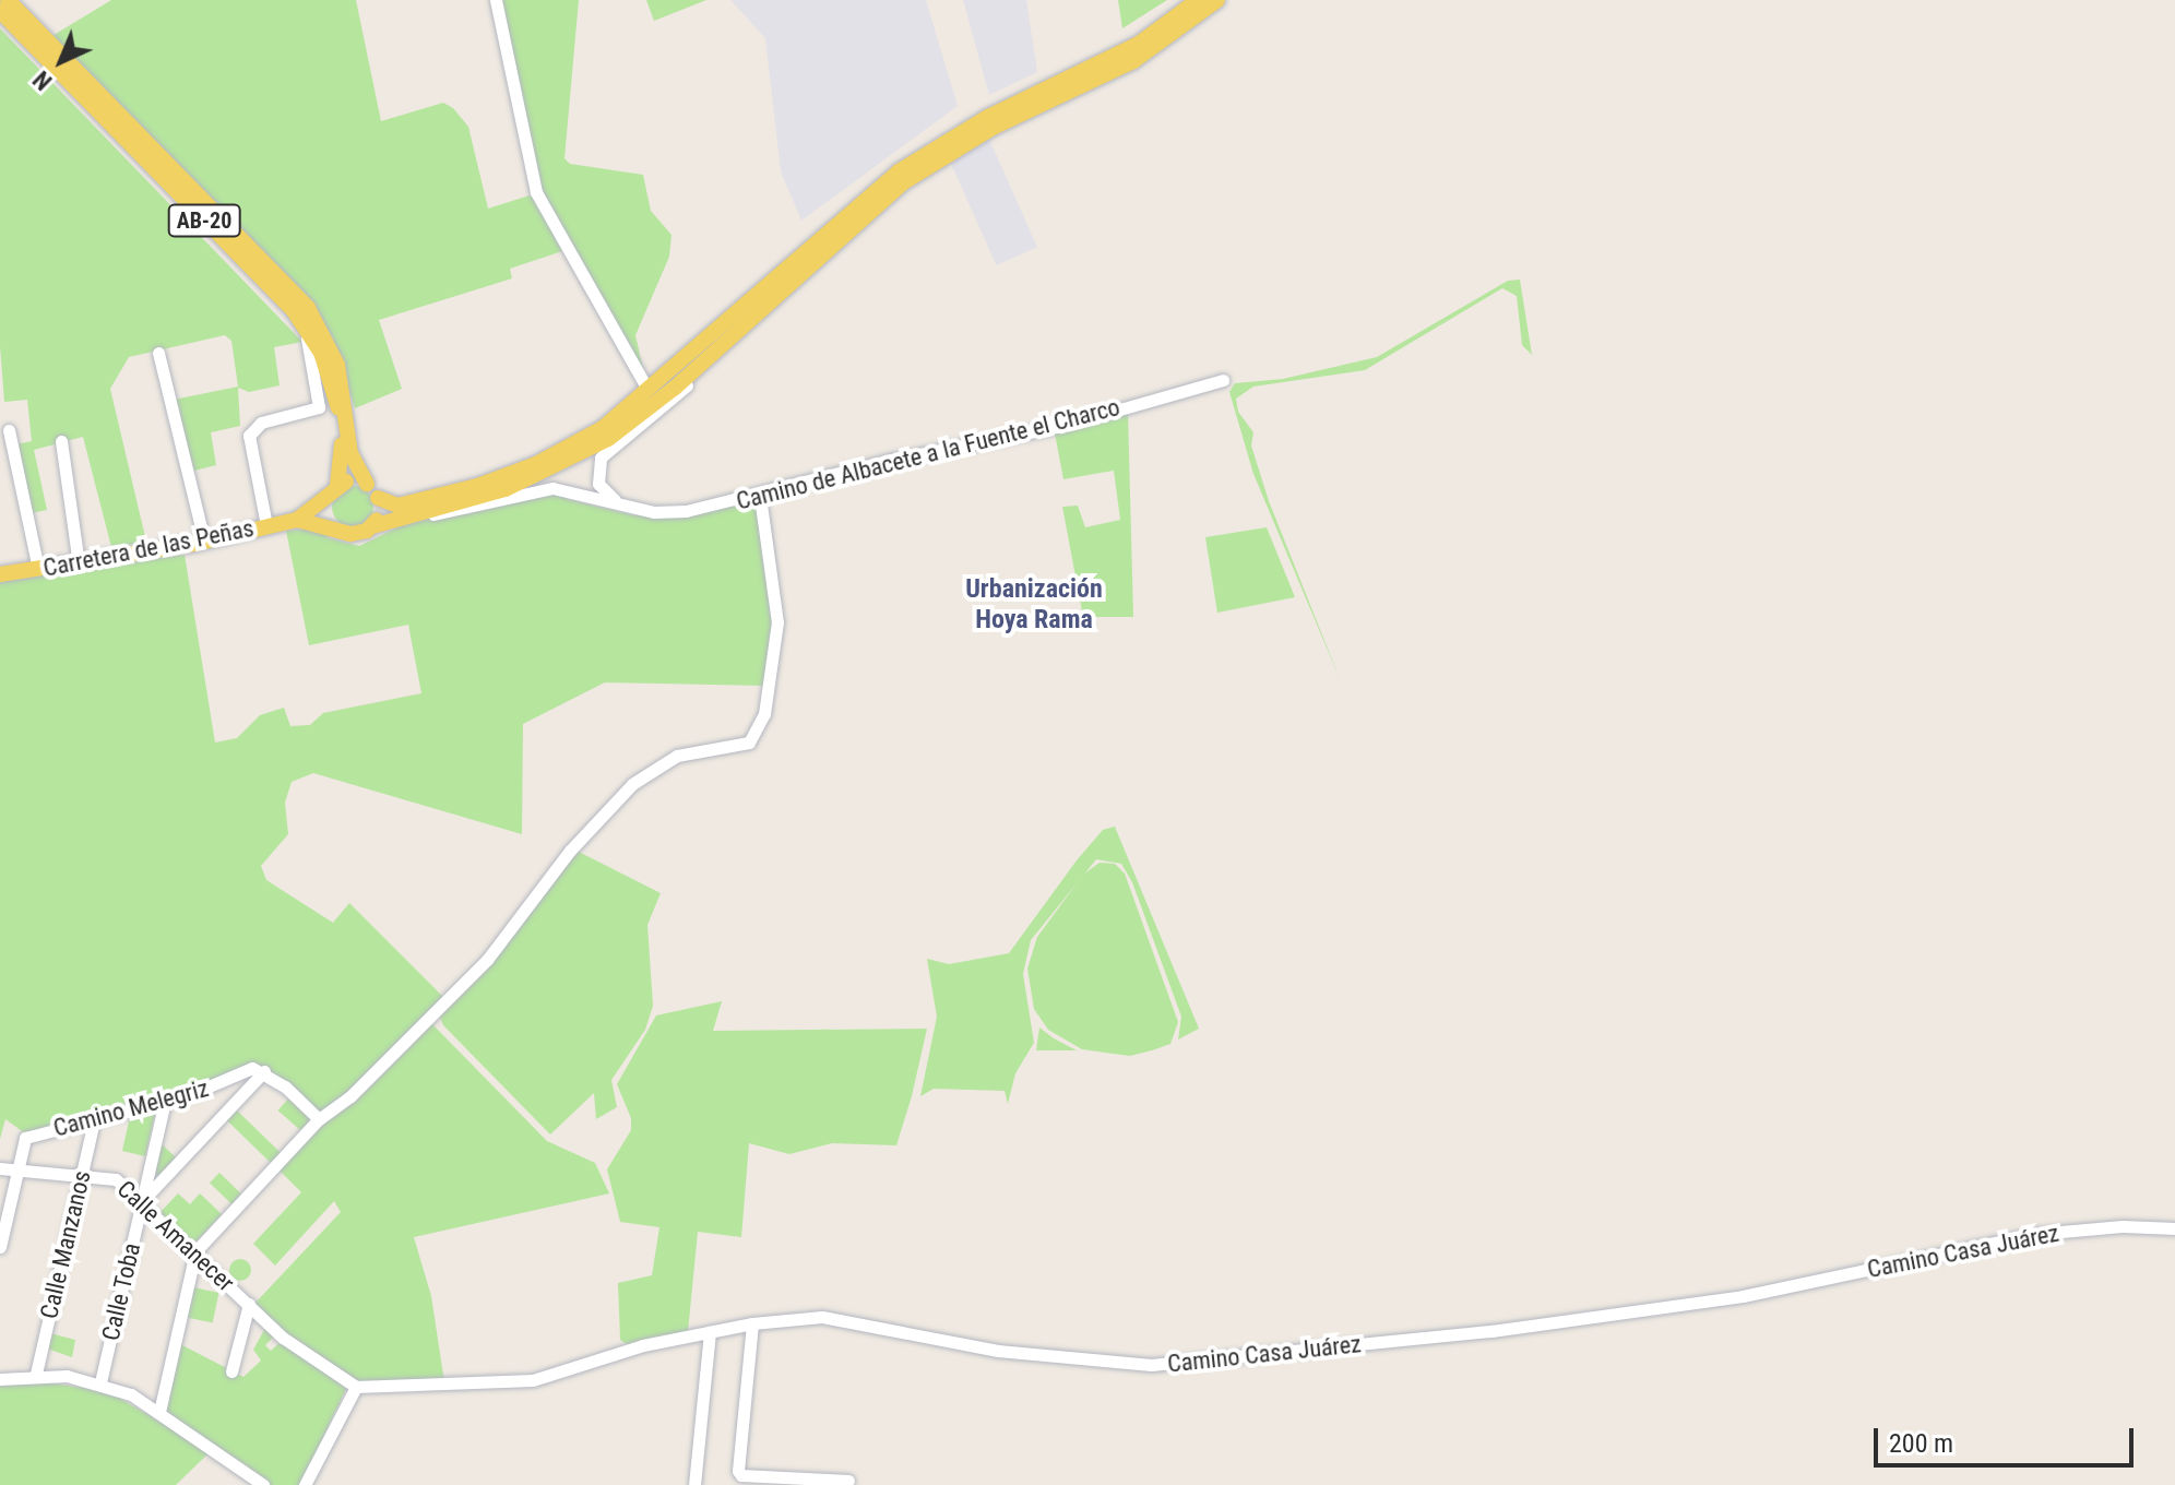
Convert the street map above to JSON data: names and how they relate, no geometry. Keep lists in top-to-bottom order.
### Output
{
  "streets": {
    "main road": ["AB-20", "Carretera de las Peñas"],
    "street": [
      "Camino de Albacete a la Fuente el Charco",
      "Camino Melegriz",
      "Calle Amanecer",
      "Calle Manzanos",
      "Camino Casa Juárez",
      "Calle Toba"
    ]
  },
  "crossings": [
    ["Camino Melegriz", "Calle Amanecer"],
    ["Camino Melegriz", "Calle Manzanos"],
    ["Camino Melegriz", "Calle Toba"],
    ["Calle Amanecer", "Calle Manzanos"],
    ["Calle Amanecer", "Camino Casa Juárez"],
    ["Calle Amanecer", "Calle Toba"]
  ],
  "districts": ["Urbanización Hoya Rama"],
  "scale_bar": "200 m",
  "north": "bottom left"
}
